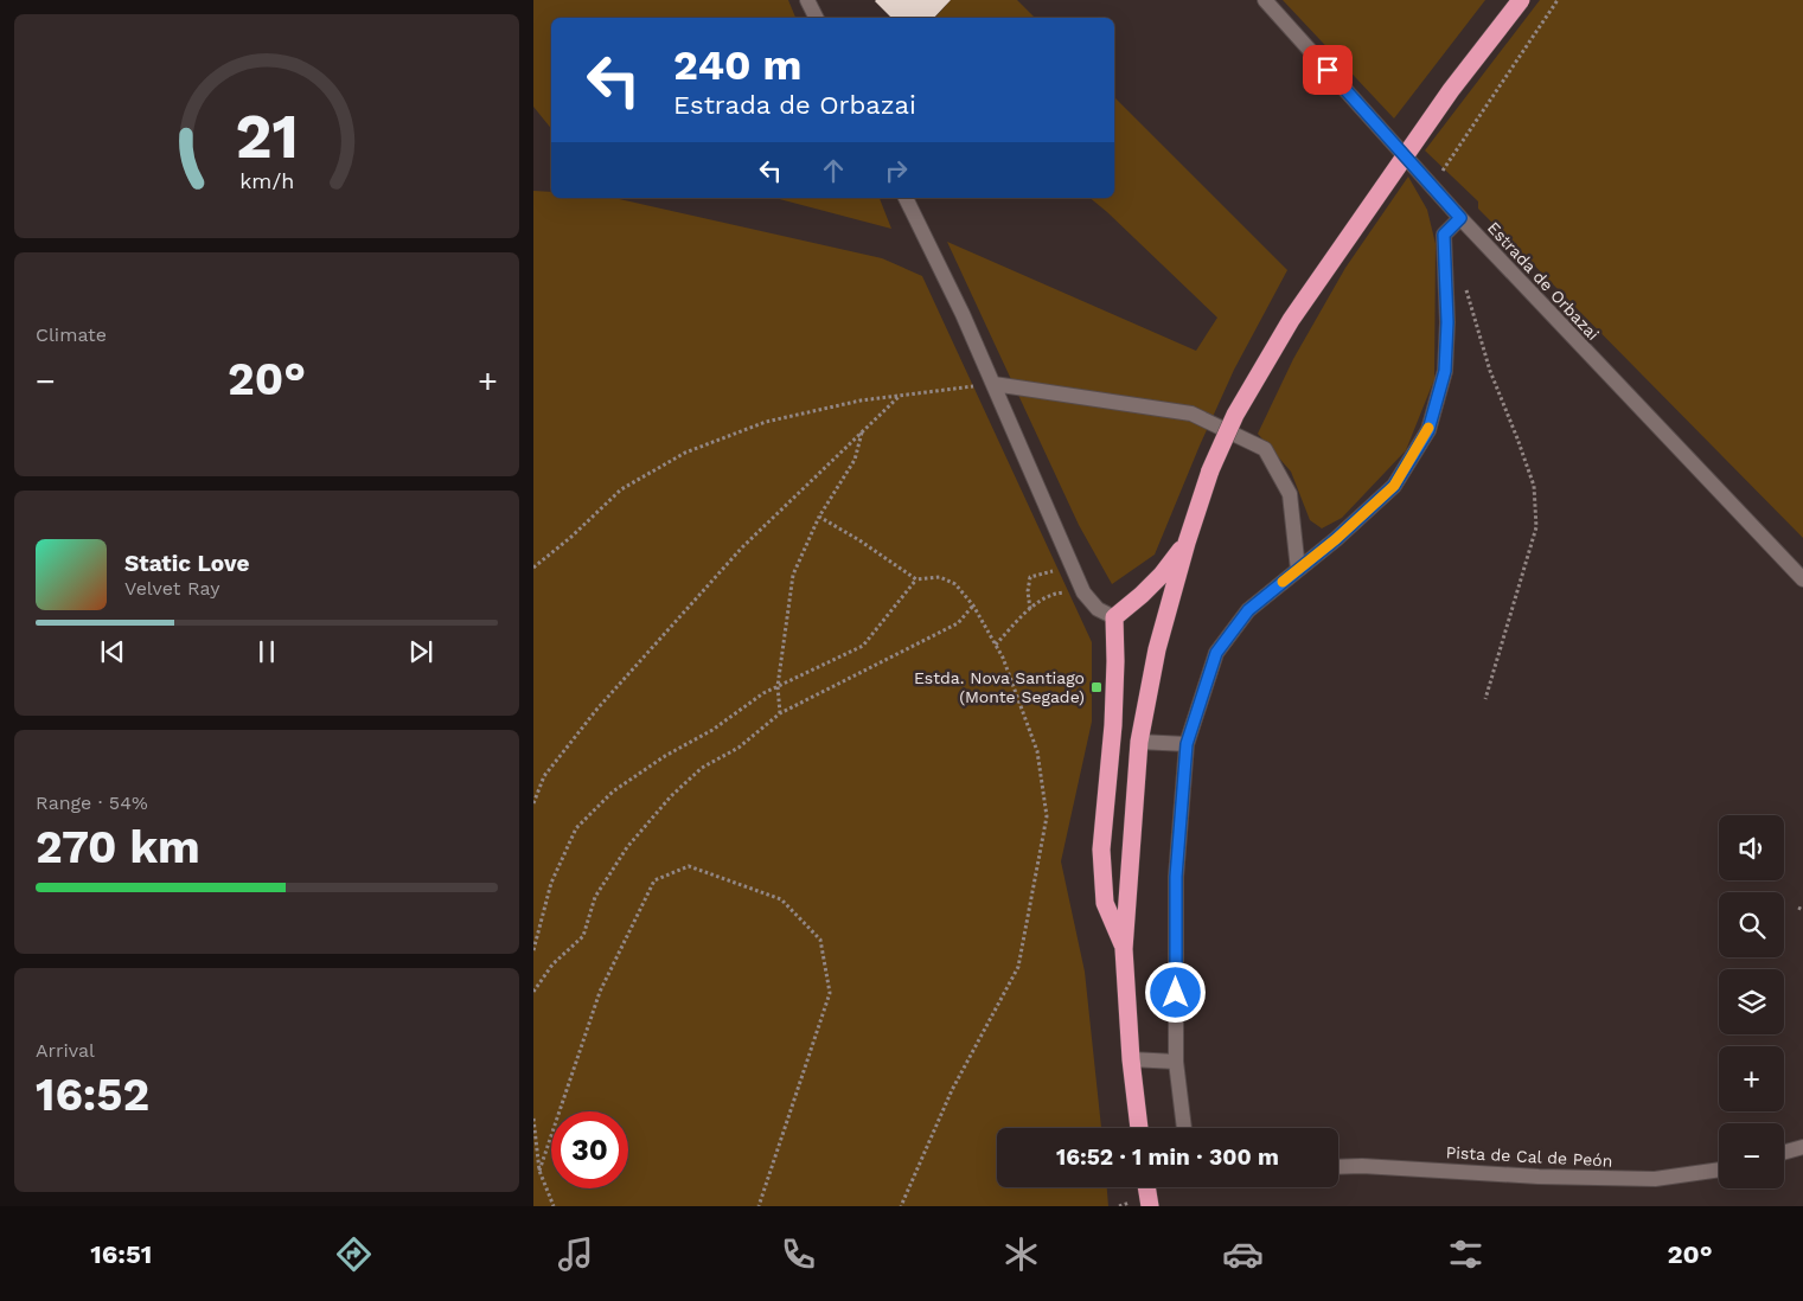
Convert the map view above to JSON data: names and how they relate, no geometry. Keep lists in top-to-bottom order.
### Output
{
  "streets": {
    "street": ["Estrada de Orbazai", "Pista de Cal de Peón"]
  },
  "places": {
    "transit": ["Estda. Nova Santiago (Monte Segade)"]
  },
  "page": {
    "turn": ["240 m", "Estrada de Orbazai"],
    "tile": [
      "Climate",
      ["Range · 54%", "270 km"],
      ["Arrival", "16:52"]
    ],
    "heat": ["−", "20°", "+"],
    "song": ["Static Love", "Velvet Ray"],
    "map_buttons": ["+", "−"],
    "limit": "30",
    "trip": "16:52 · 1 min · 300 m",
    "tabs": ["16:51", "20°"],
    "gauge": ["21", "km/h"]
  }
}
